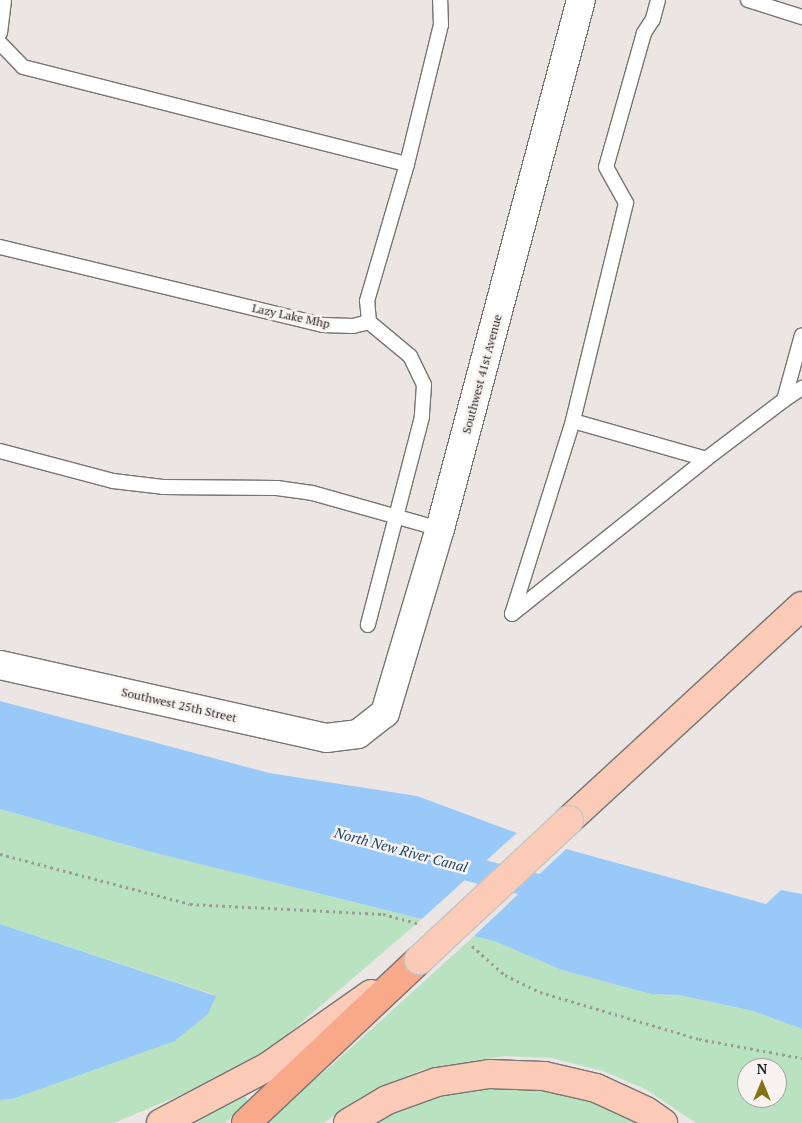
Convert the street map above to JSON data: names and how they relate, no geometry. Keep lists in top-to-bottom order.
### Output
{
  "streets": {
    "street": ["Southwest 41st Avenue", "Southwest 25th Street"],
    "lane": ["Lazy Lake Mhp"]
  },
  "crossings": [
    ["Southwest 41st Avenue", "Southwest 25th Street"]
  ],
  "water": ["North New River Canal"],
  "north": "top"
}
